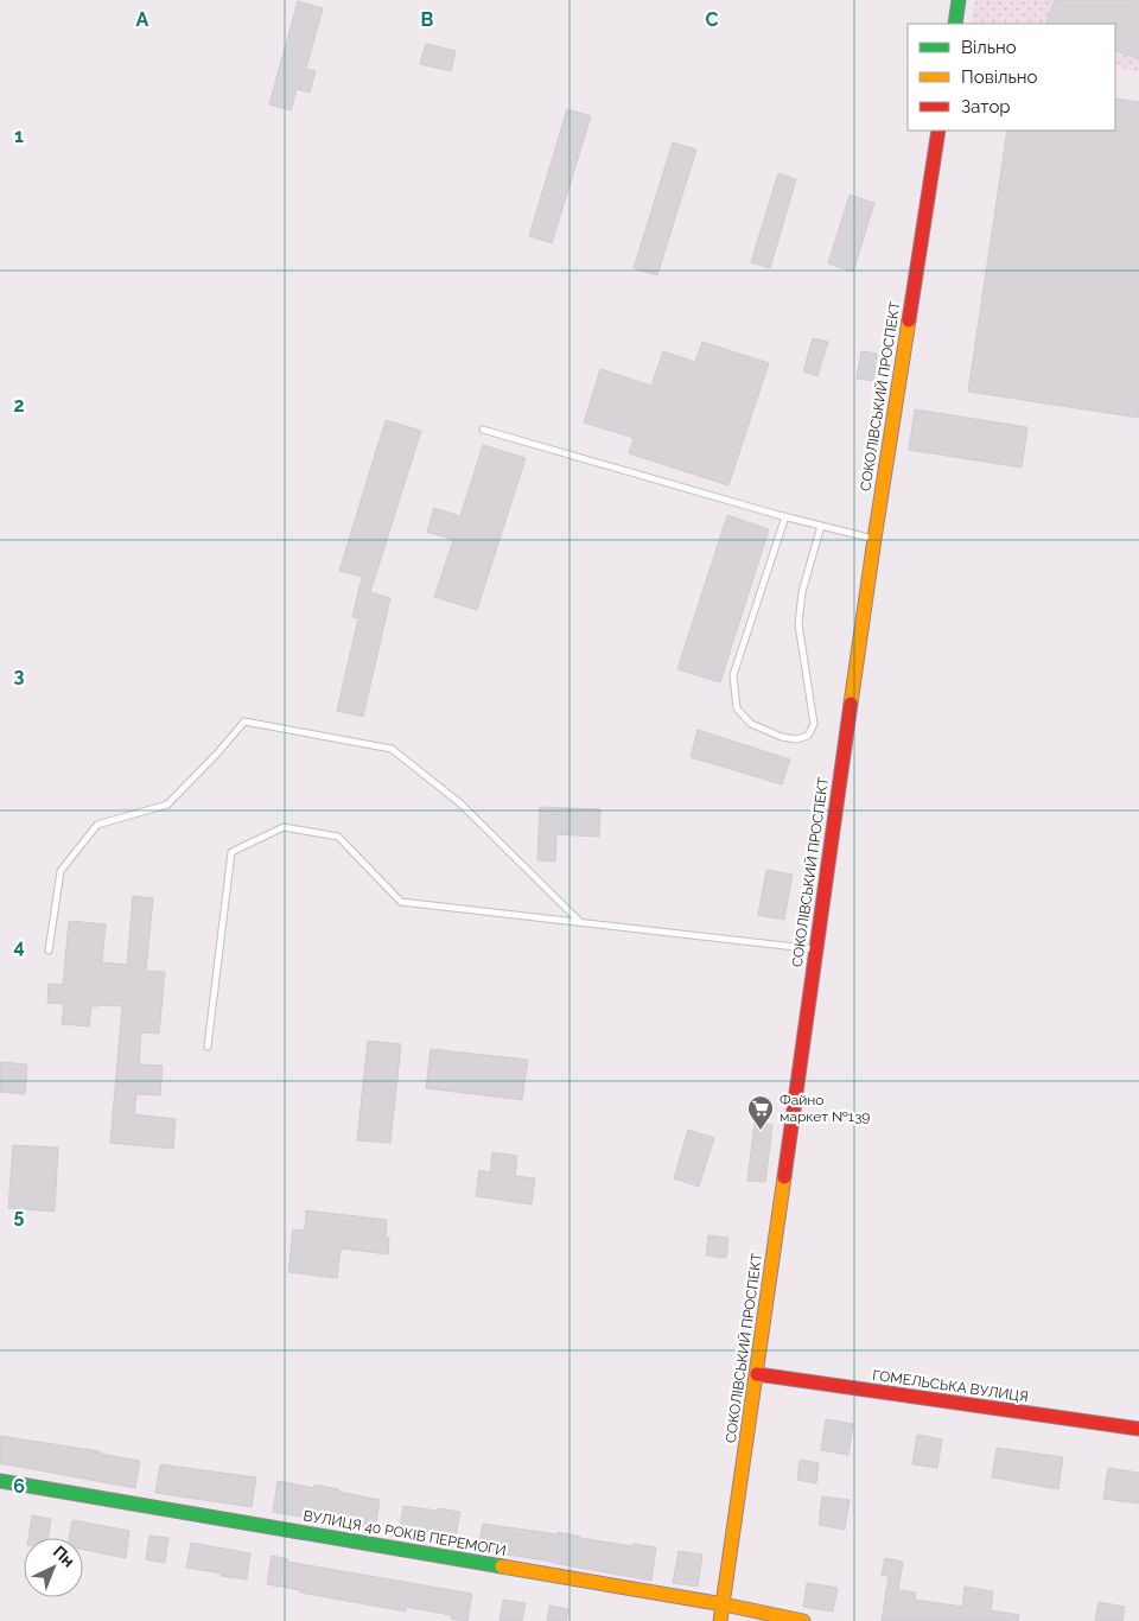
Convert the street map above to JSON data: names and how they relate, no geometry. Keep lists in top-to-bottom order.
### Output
{
  "streets": {
    "street": ["СОКОЛІВСЬКИЙ ПРОСПЕКТ", "ГОМЕЛЬСЬКА ВУЛИЦЯ", "ВУЛИЦЯ 40 РОКІВ ПЕРЕМОГИ"]
  },
  "crossings": [
    ["СОКОЛІВСЬКИЙ ПРОСПЕКТ", "ГОМЕЛЬСЬКА ВУЛИЦЯ"],
    ["СОКОЛІВСЬКИЙ ПРОСПЕКТ", "ВУЛИЦЯ 40 РОКІВ ПЕРЕМОГИ"]
  ],
  "places": {
    "supermarket": ["Файно маркет №139"]
  },
  "legend": ["Вільно", "Повільно", "Затор"],
  "north": "top right",
  "grid": {
    "columns": ["A", "B", "C"],
    "rows": [
      "1",
      "2",
      "3",
      "4",
      "5",
      "6"
    ]
  }
}
